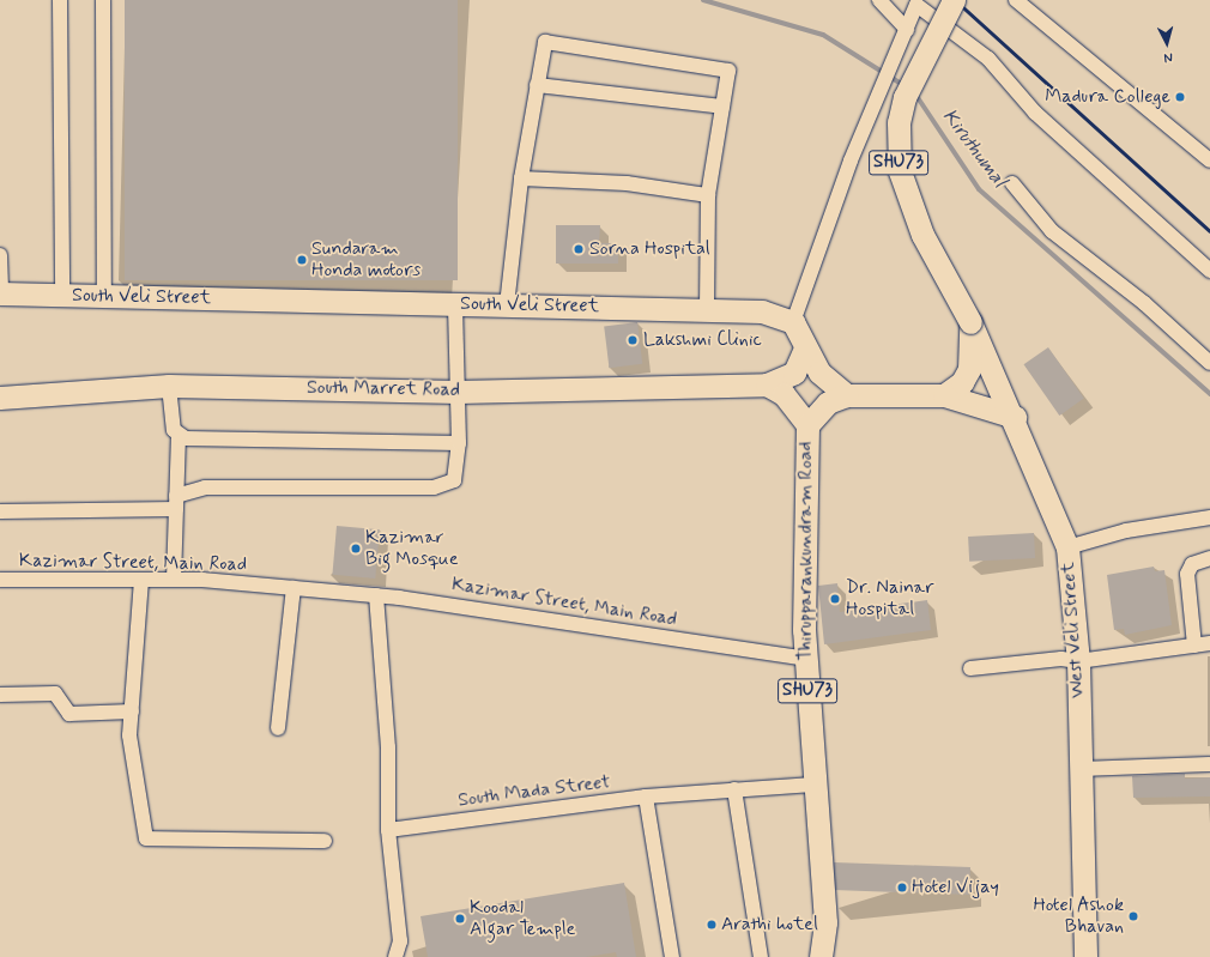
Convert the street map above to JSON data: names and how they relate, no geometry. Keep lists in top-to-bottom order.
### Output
{
  "streets": {
    "main road": [
      "SHU73",
      "South Veli Street",
      "South Marret Road",
      "Thirupparankundram Road",
      "West Veli Street"
    ],
    "street": ["Kazimar Street, Main Road", "South Mada Street"]
  },
  "crossings": [
    ["SHU73", "West Veli Street"],
    ["Thirupparankundram Road", "Kazimar Street, Main Road"],
    ["Thirupparankundram Road", "South Mada Street"]
  ],
  "water": ["Kiruthumal"],
  "places": [
    "Madura College",
    "Sorna Hospital",
    "Sundaram Honda motors",
    "Lakshmi Clinic",
    "Kazimar Big Mosque",
    "Dr. Nainar Hospital",
    "Hotel Vijay",
    "Hotel Ashok Bhavan",
    "Koodal Algar Temple",
    "Arathi hotel"
  ],
  "north": "bottom"
}
